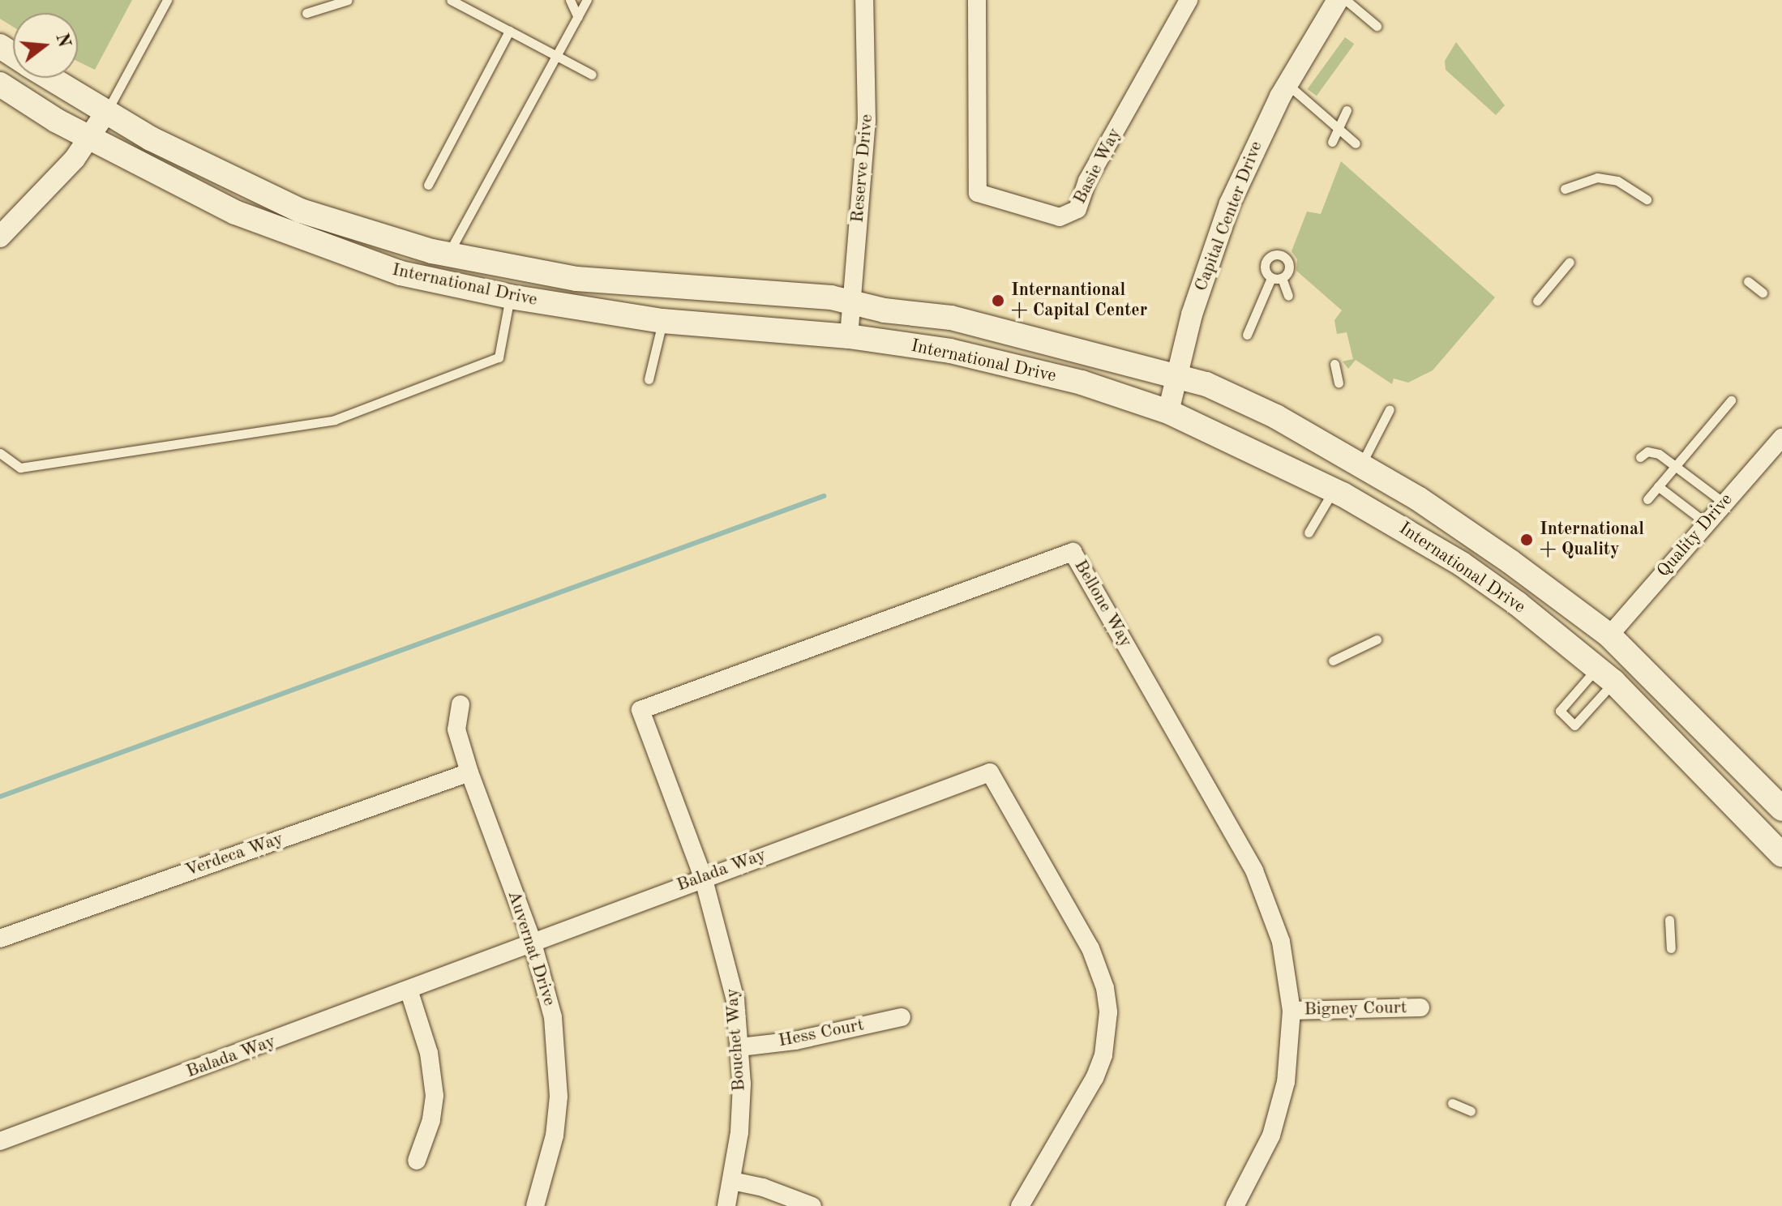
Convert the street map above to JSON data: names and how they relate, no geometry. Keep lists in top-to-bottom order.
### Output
{
  "streets": {
    "main road": ["International Drive"],
    "street": [
      "Basie Way",
      "Reserve Drive",
      "Capital Center Drive",
      "Quality Drive",
      "Bellone Way",
      "Verdeca Way",
      "Balada Way",
      "Auvernat Drive",
      "Bigney Court",
      "Hess Court",
      "Bouchet Way"
    ]
  },
  "crossings": [
    ["Reserve Drive", "International Drive"],
    ["Capital Center Drive", "International Drive"],
    ["International Drive", "Quality Drive"],
    ["Bellone Way", "Balada Way"],
    ["Bellone Way", "Bigney Court"],
    ["Bellone Way", "Bouchet Way"],
    ["Verdeca Way", "Auvernat Drive"],
    ["Balada Way", "Auvernat Drive"],
    ["Balada Way", "Bouchet Way"],
    ["Hess Court", "Bouchet Way"]
  ],
  "places": ["Internantional + Capital Center", "International + Quality"],
  "north": "right"
}
